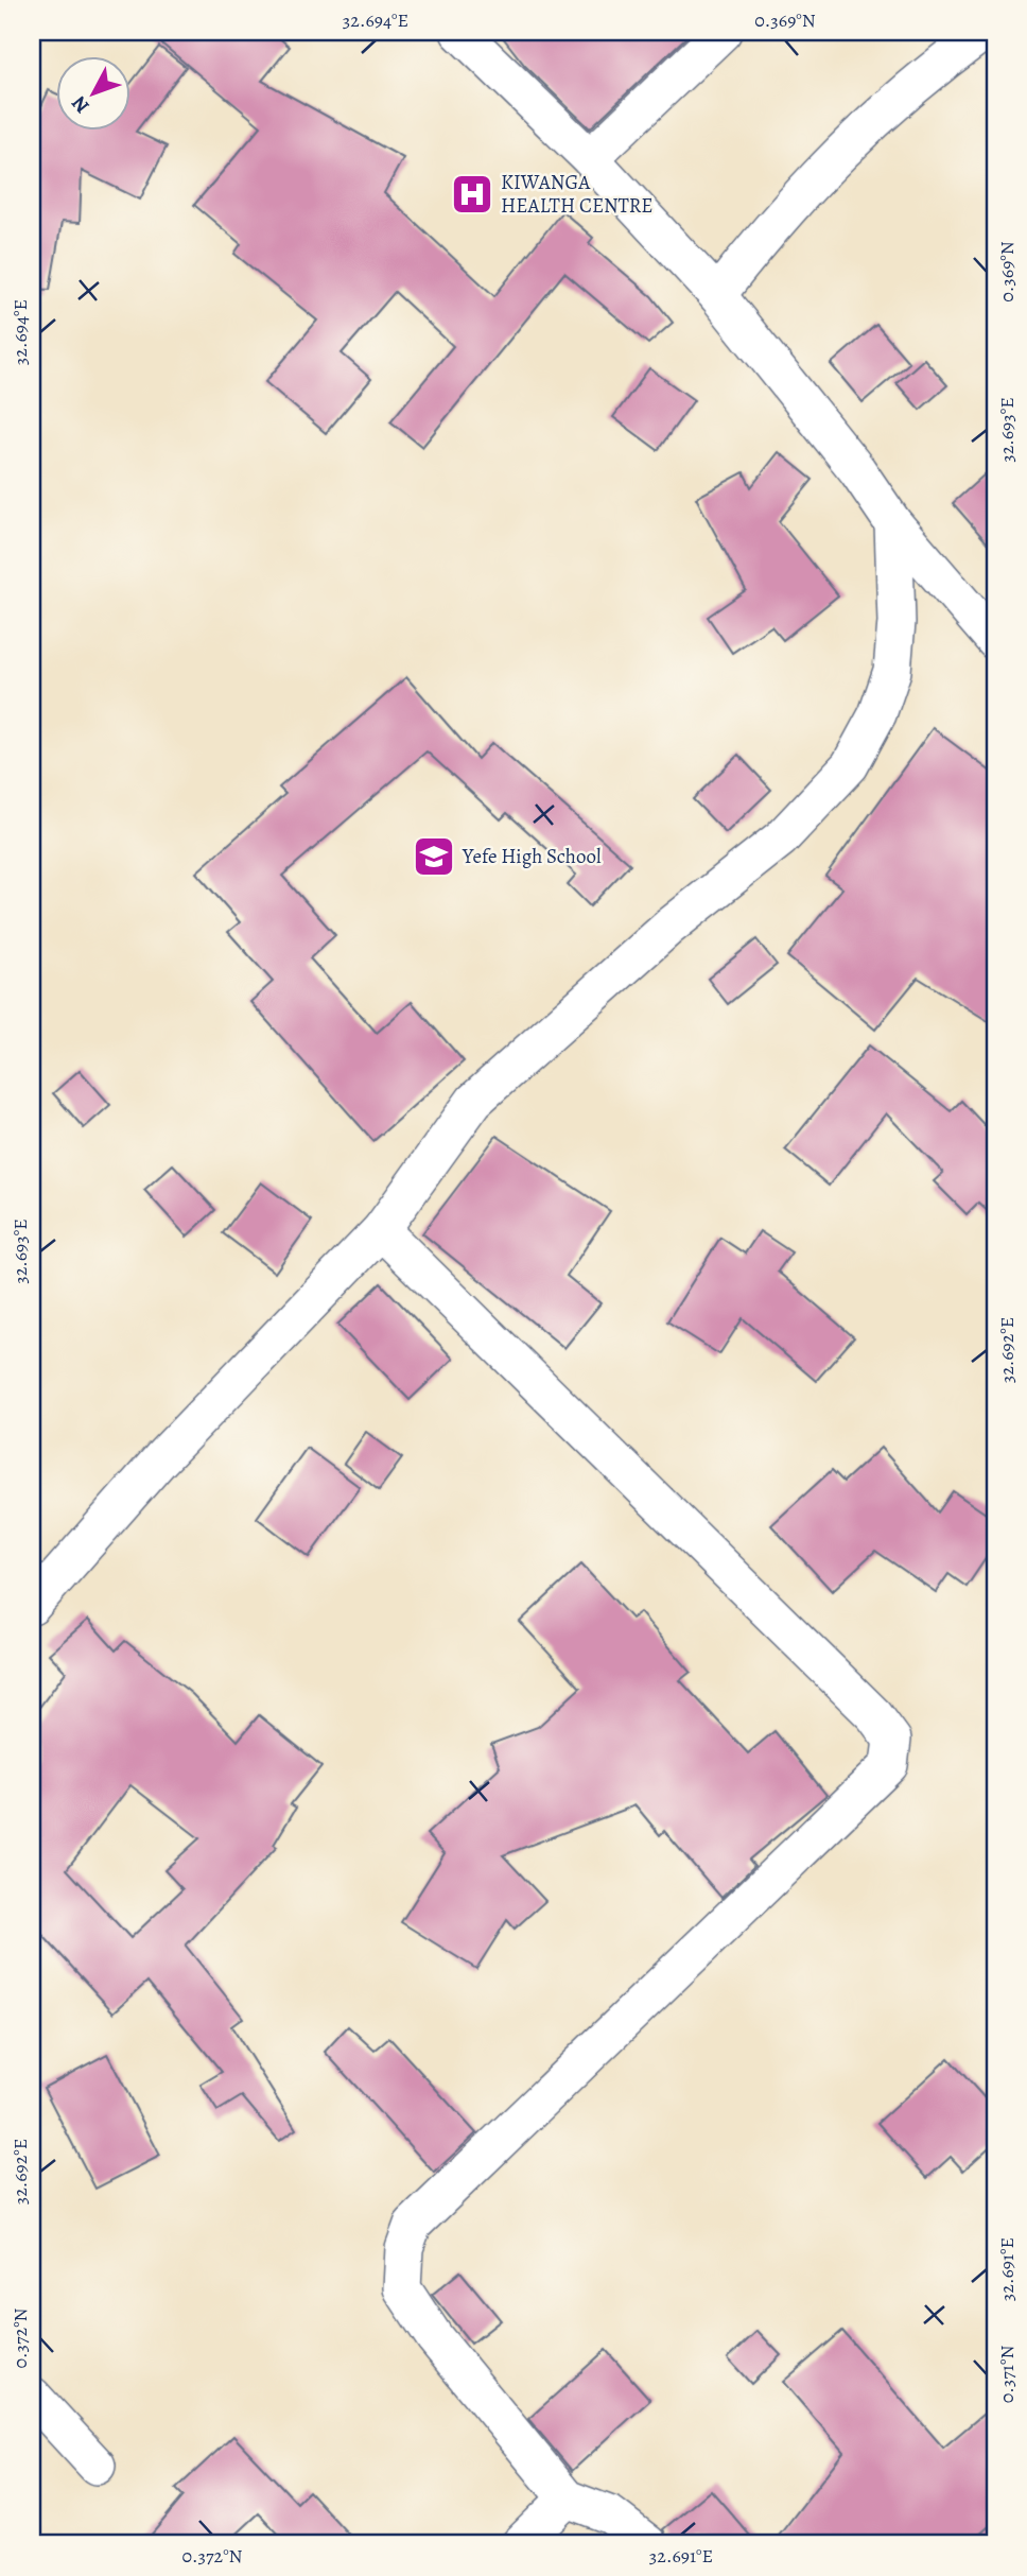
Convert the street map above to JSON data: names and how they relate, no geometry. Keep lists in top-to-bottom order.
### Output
{
  "places": {
    "hospital": ["KIWANGA HEALTH CENTRE"],
    "school or university": ["Yefe High School"]
  },
  "north": "bottom left",
  "coordinates": [
    "32.694°E",
    "0.369°N",
    "32.693°E",
    "32.692°E",
    "32.691°E",
    "0.372°N",
    "0.371°N"
  ]
}
